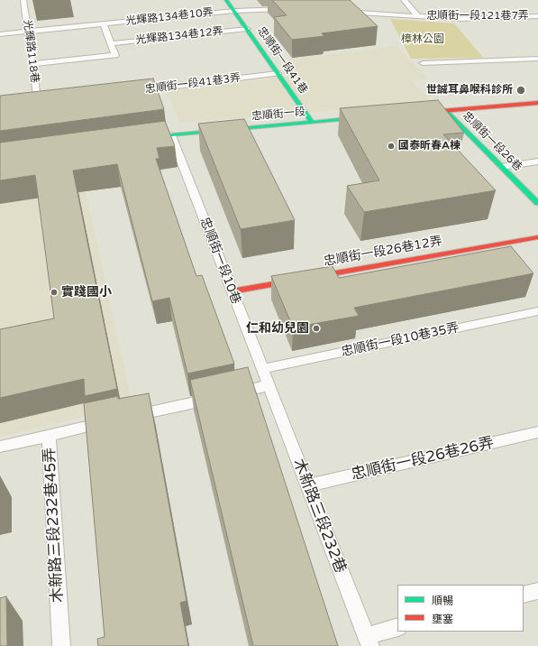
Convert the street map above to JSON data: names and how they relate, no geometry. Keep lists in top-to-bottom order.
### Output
{
  "streets": {
    "street": [
      "忠順街一段41巷",
      "忠順街一段",
      "忠順街一段26巷",
      "忠順街一段26巷12弄"
    ],
    "lane": [
      "忠順街一段121巷7弄",
      "光輝路134巷10弄",
      "光輝路134巷12弄",
      "光輝路118巷",
      "忠順街一段41巷3弄",
      "忠順街一段10巷",
      "忠順街一段10巷35弄",
      "忠順街一段26巷26弄",
      "木新路三段232巷",
      "木新路三段232巷45弄"
    ]
  },
  "crossings": [
    ["光輝路134巷10弄", "光輝路118巷"],
    ["光輝路134巷10弄", "忠順街一段41巷"],
    ["光輝路134巷12弄", "忠順街一段41巷"],
    ["忠順街一段41巷", "忠順街一段41巷3弄"],
    ["忠順街一段41巷", "忠順街一段"],
    ["忠順街一段", "忠順街一段10巷"],
    ["忠順街一段26巷12弄", "忠順街一段10巷"],
    ["忠順街一段10巷", "忠順街一段10巷35弄"],
    ["忠順街一段10巷", "木新路三段232巷"],
    ["忠順街一段10巷", "木新路三段232巷45弄"],
    ["忠順街一段26巷26弄", "木新路三段232巷"],
    ["木新路三段232巷", "木新路三段232巷45弄"]
  ],
  "parks": ["樟林公園"],
  "places": [
    "世誠耳鼻喉科診所",
    "國泰昕春A棟",
    "實踐國小",
    "仁和幼兒園"
  ],
  "legend": ["順暢", "壅塞"]
}
